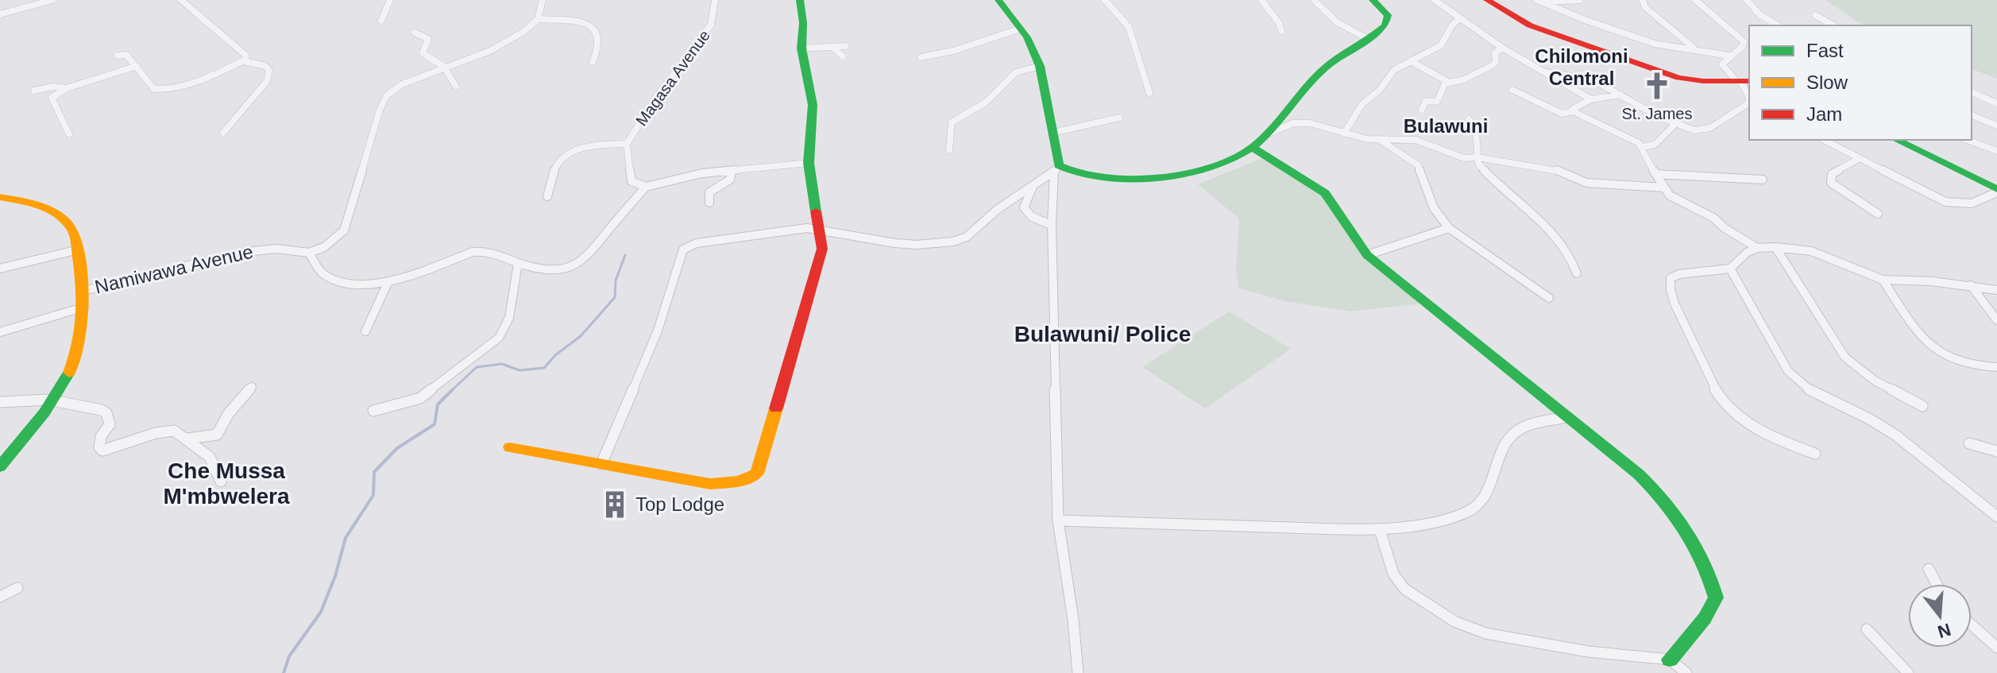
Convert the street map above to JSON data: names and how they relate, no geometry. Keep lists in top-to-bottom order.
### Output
{
  "streets": {
    "street": ["Magasa Avenue", "Namiwawa Avenue"]
  },
  "districts": [
    "Chilomoni Central",
    "Bulawuni",
    "Bulawuni/ Police",
    "Che Mussa M'mbwelera"
  ],
  "places": {
    "church": ["St. James"],
    "building": ["Top Lodge"]
  },
  "legend": ["Fast", "Slow", "Jam"],
  "north": "bottom"
}
